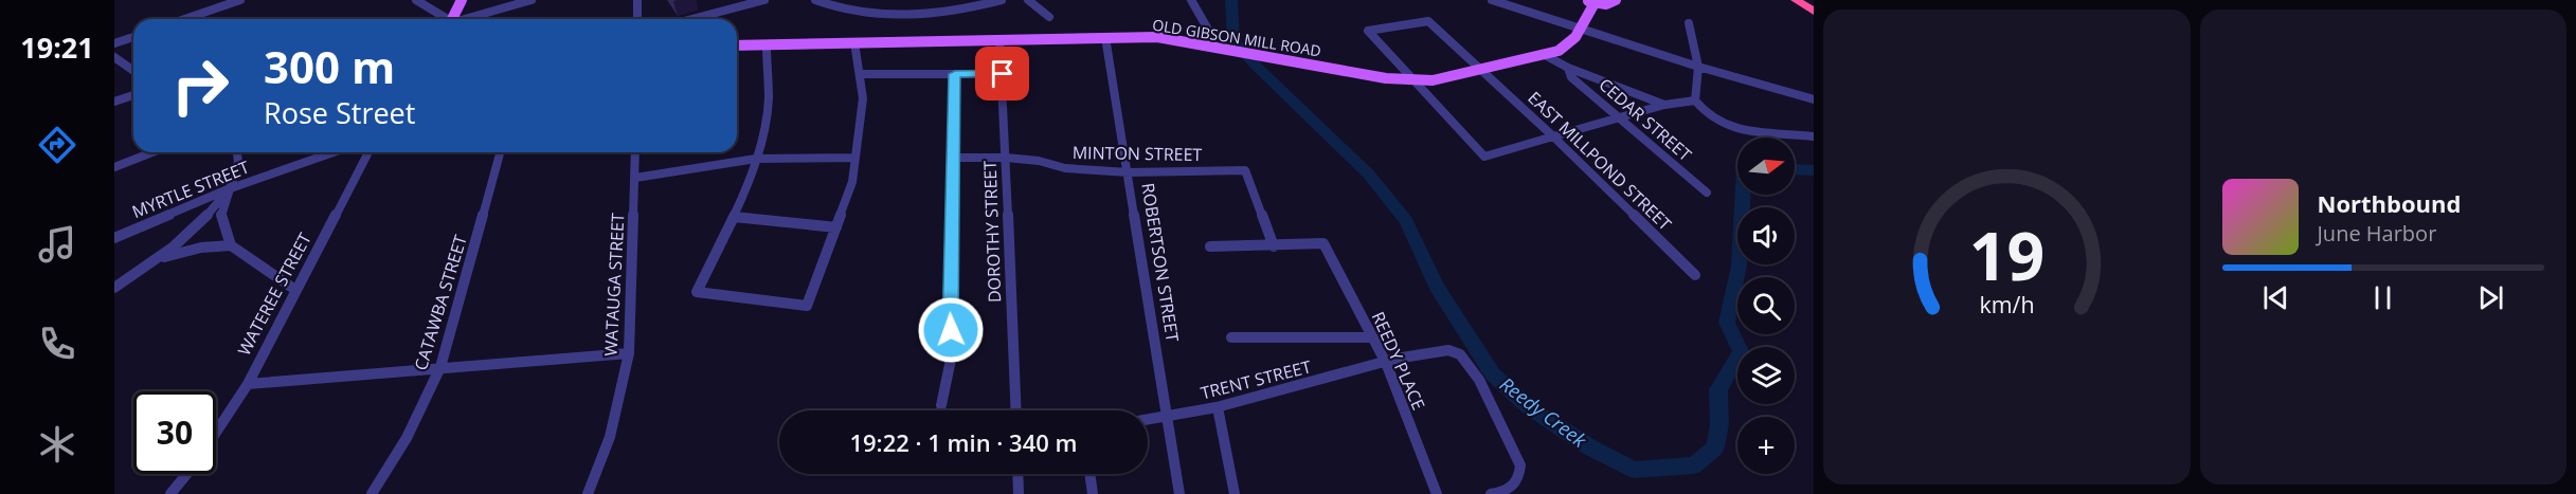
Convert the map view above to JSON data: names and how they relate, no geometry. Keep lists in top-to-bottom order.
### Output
{
  "streets": {
    "main road": ["OLD GIBSON MILL ROAD"],
    "street": [
      "CEDAR STREET",
      "MINTON STREET",
      "EAST MILLPOND STREET",
      "MYRTLE STREET",
      "DOROTHY STREET",
      "ROBERTSON STREET",
      "WATAUGA STREET",
      "WATEREE STREET",
      "CATAWBA STREET",
      "REEDY PLACE",
      "TRENT STREET"
    ]
  },
  "crossings": [
    ["OLD GIBSON MILL ROAD", "EAST MILLPOND STREET"],
    ["OLD GIBSON MILL ROAD", "DOROTHY STREET"],
    ["OLD GIBSON MILL ROAD", "ROBERTSON STREET"],
    ["MINTON STREET", "DOROTHY STREET"],
    ["MINTON STREET", "ROBERTSON STREET"],
    ["MINTON STREET", "REEDY PLACE"],
    ["ROBERTSON STREET", "TRENT STREET"],
    ["REEDY PLACE", "TRENT STREET"]
  ],
  "water": ["Reedy Creek"],
  "north": "right",
  "page": {
    "tabs": "19:21",
    "turn": ["300 m", "Rose Street"],
    "map_buttons": "+",
    "song": ["Northbound", "June Harbor"],
    "limit": "30",
    "trip": "19:22 · 1 min · 340 m",
    "gauge": ["19", "km/h"]
  }
}
